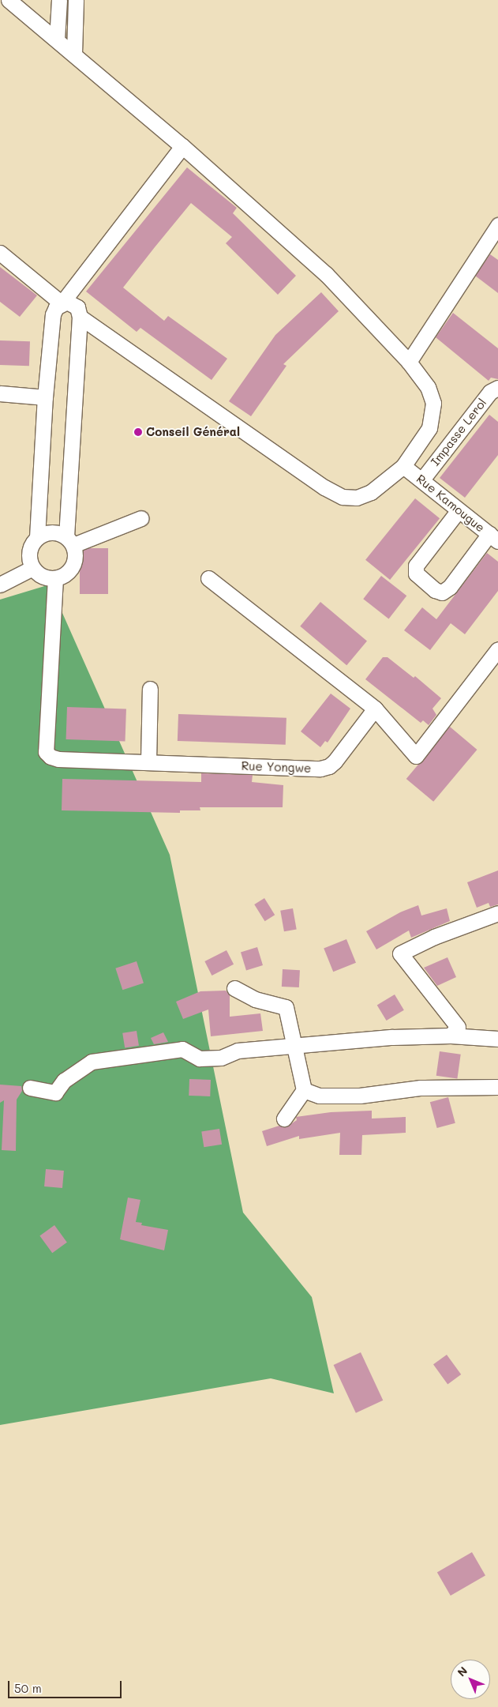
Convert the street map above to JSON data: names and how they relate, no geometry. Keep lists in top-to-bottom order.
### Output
{
  "streets": {
    "street": ["Impasse Lerol", "Rue Kamougue", "Rue Yongwe"]
  },
  "crossings": [
    ["Impasse Lerol", "Rue Kamougue"]
  ],
  "places": ["Conseil Général"],
  "scale_bar": "50 m",
  "north": "top left"
}
